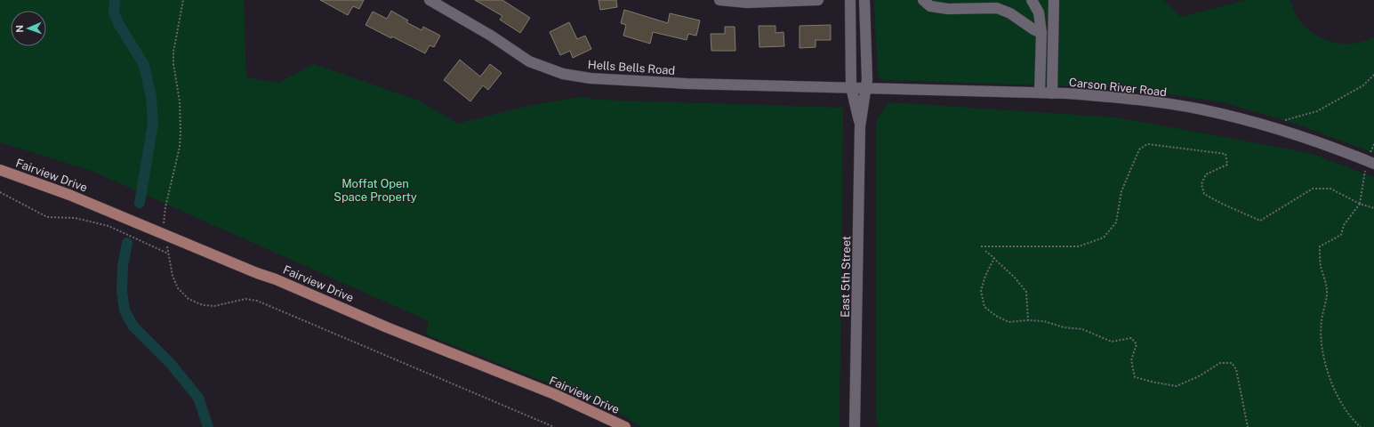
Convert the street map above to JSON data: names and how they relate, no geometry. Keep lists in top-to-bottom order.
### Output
{
  "streets": {
    "main road": ["Fairview Drive"],
    "street": ["Hells Bells Road", "Carson River Road", "East 5th Street"]
  },
  "crossings": [
    ["Hells Bells Road", "Carson River Road"],
    ["Hells Bells Road", "East 5th Street"],
    ["Carson River Road", "East 5th Street"]
  ],
  "parks": ["Moffat Open Space Property"],
  "north": "left"
}
